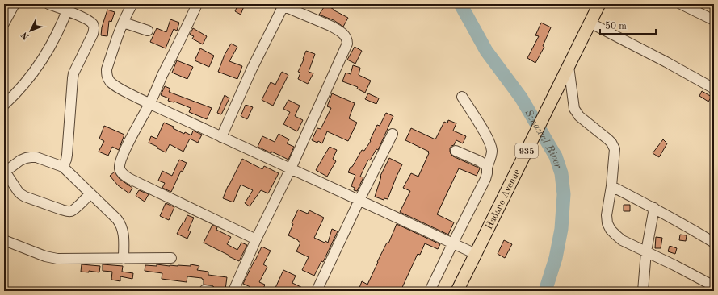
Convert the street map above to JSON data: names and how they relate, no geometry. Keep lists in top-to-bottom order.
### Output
{
  "streets": {
    "main road": ["935", "Hadano Avenue"]
  },
  "water": ["Sinawal River"],
  "scale_bar": "50 m",
  "north": "bottom left"
}
